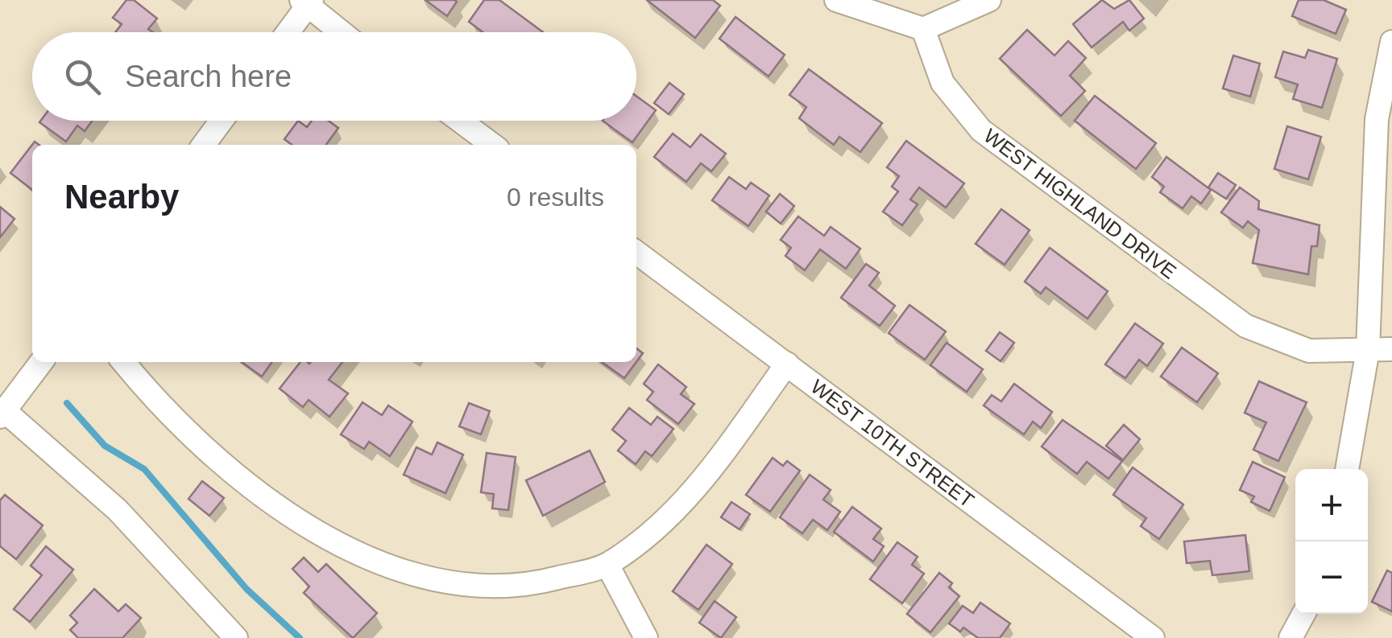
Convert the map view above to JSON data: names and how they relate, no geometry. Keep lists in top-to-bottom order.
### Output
{
  "streets": {
    "street": ["WEST HIGHLAND DRIVE", "WEST 10TH STREET"]
  },
  "page": {
    "search": "Search here",
    "heading": ["Nearby", "0 results"],
    "map_buttons": ["+", "−"]
  }
}
